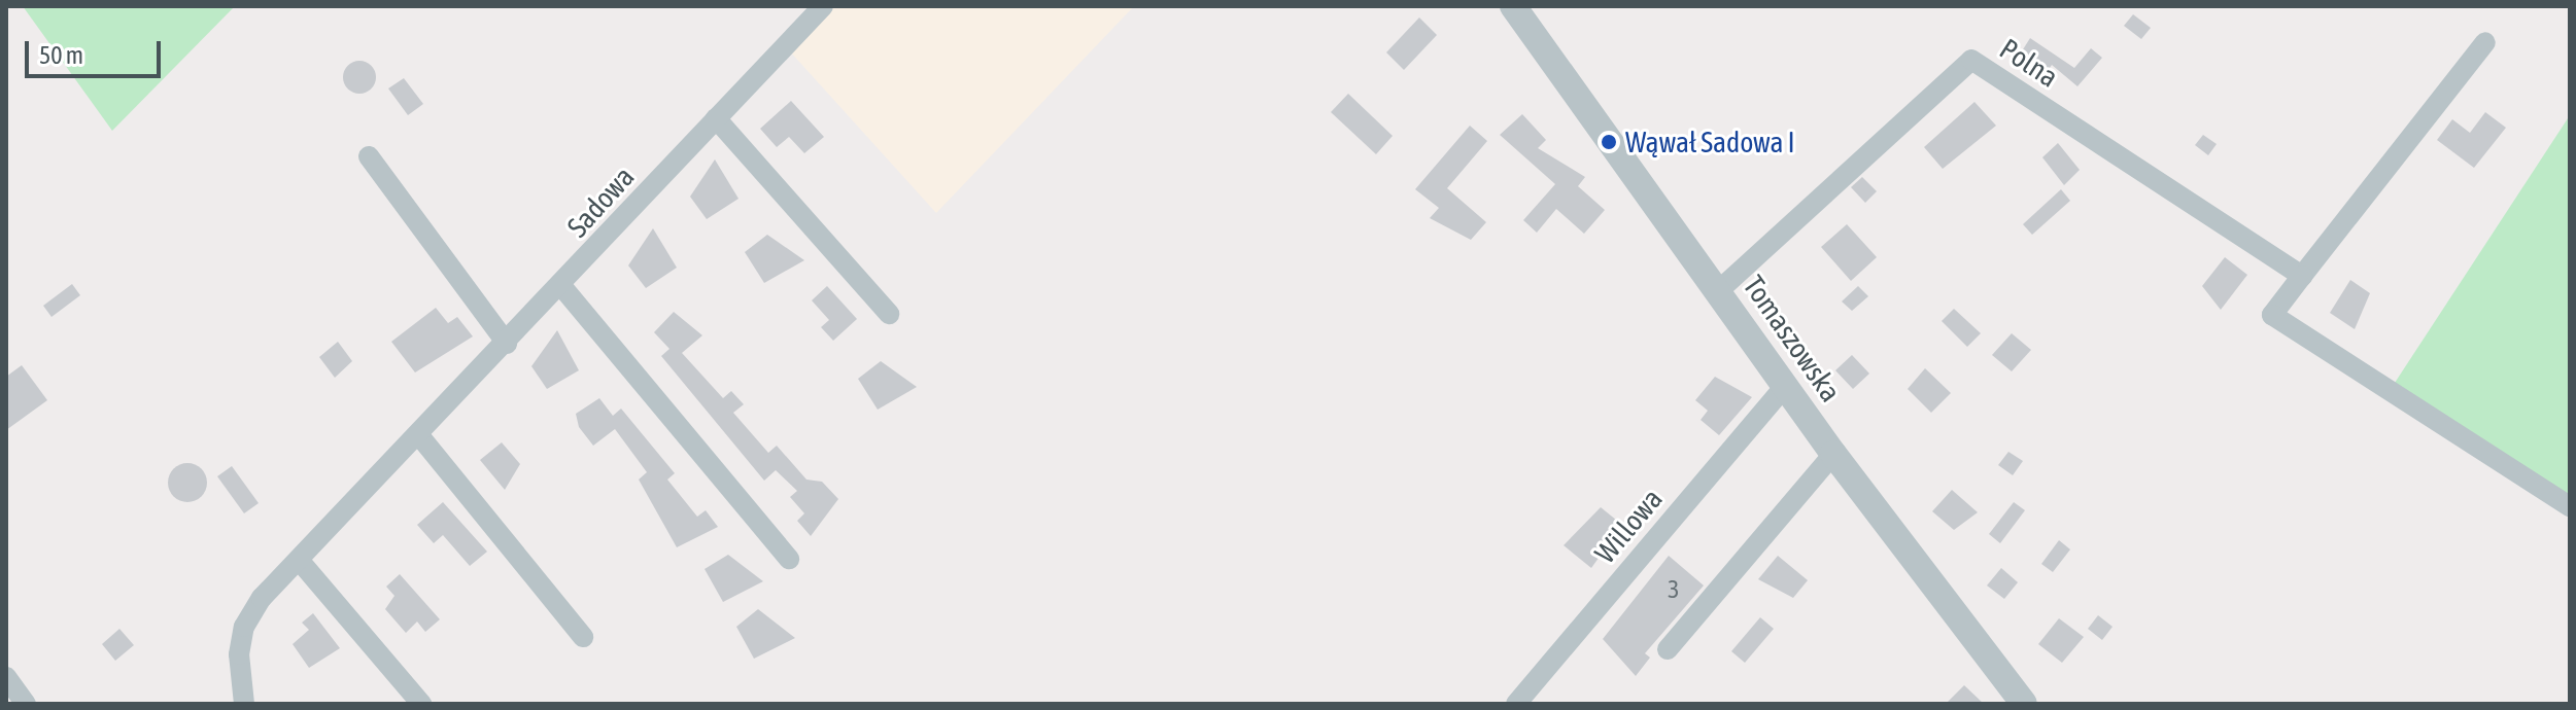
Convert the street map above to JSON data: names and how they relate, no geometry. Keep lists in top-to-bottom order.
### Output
{
  "streets": {
    "street": [
      "Polna",
      "Sadowa",
      "Tomaszowska",
      "Willowa"
    ]
  },
  "crossings": [
    ["Polna", "Tomaszowska"],
    ["Tomaszowska", "Willowa"]
  ],
  "places": ["Wąwał Sadowa I"],
  "house_numbers": ["3"],
  "scale_bar": "50 m"
}
